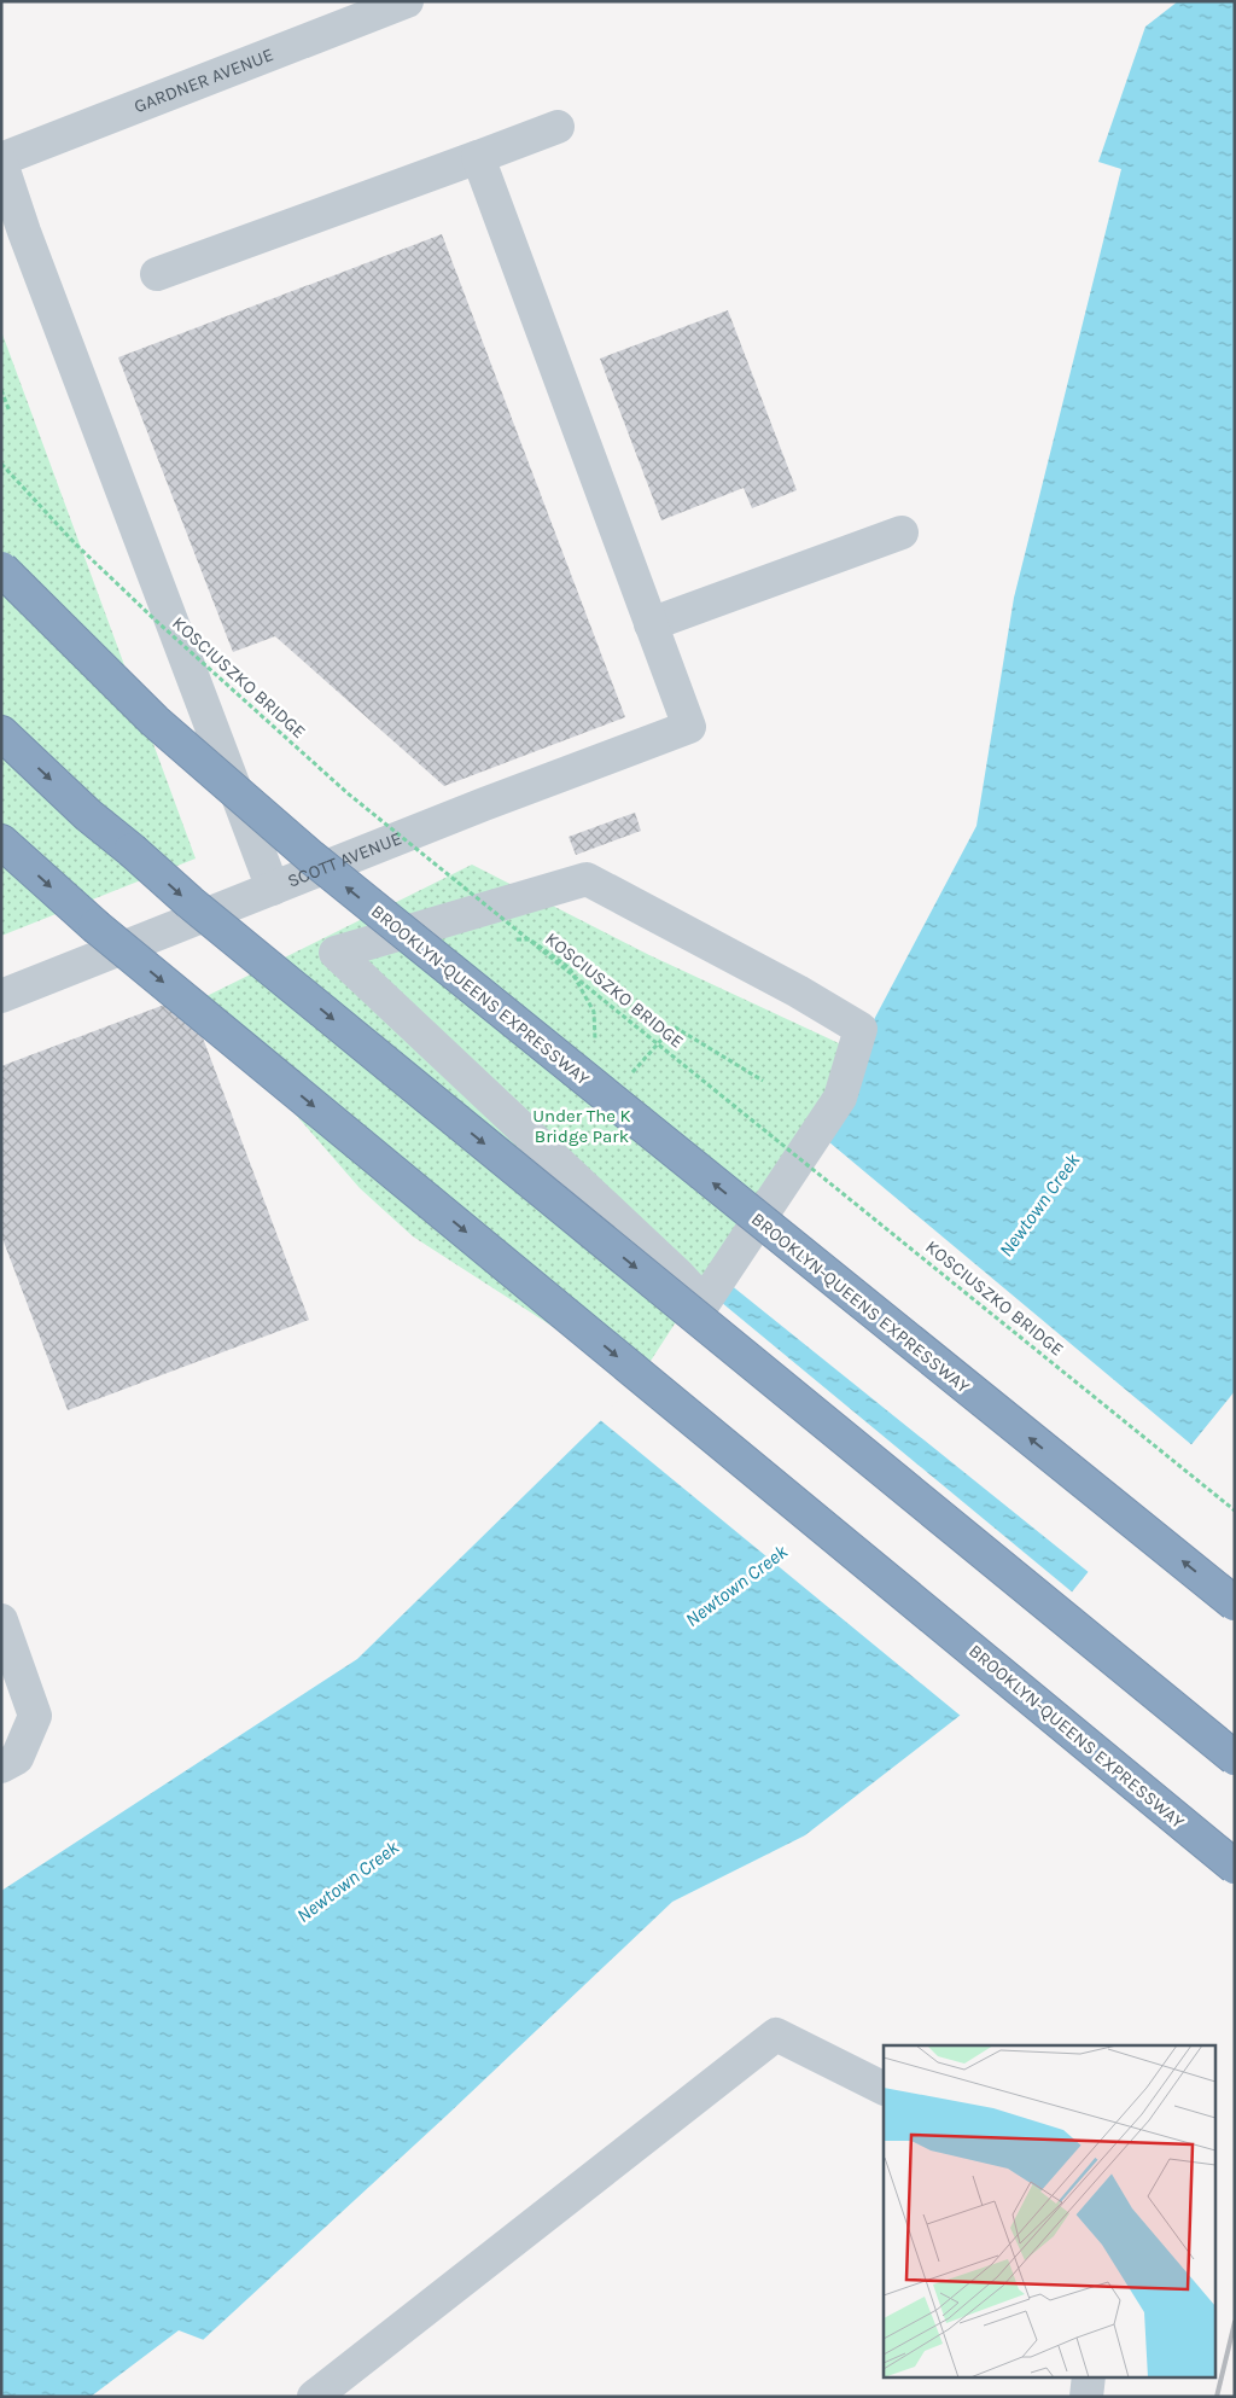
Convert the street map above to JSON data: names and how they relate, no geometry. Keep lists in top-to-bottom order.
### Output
{
  "streets": {
    "highway": ["BROOKLYN-QUEENS EXPRESSWAY"],
    "street": ["GARDNER AVENUE", "SCOTT AVENUE"],
    "path": ["KOSCIUSZKO BRIDGE"]
  },
  "water": ["Newtown Creek"],
  "parks": ["Under The K Bridge Park"]
}
